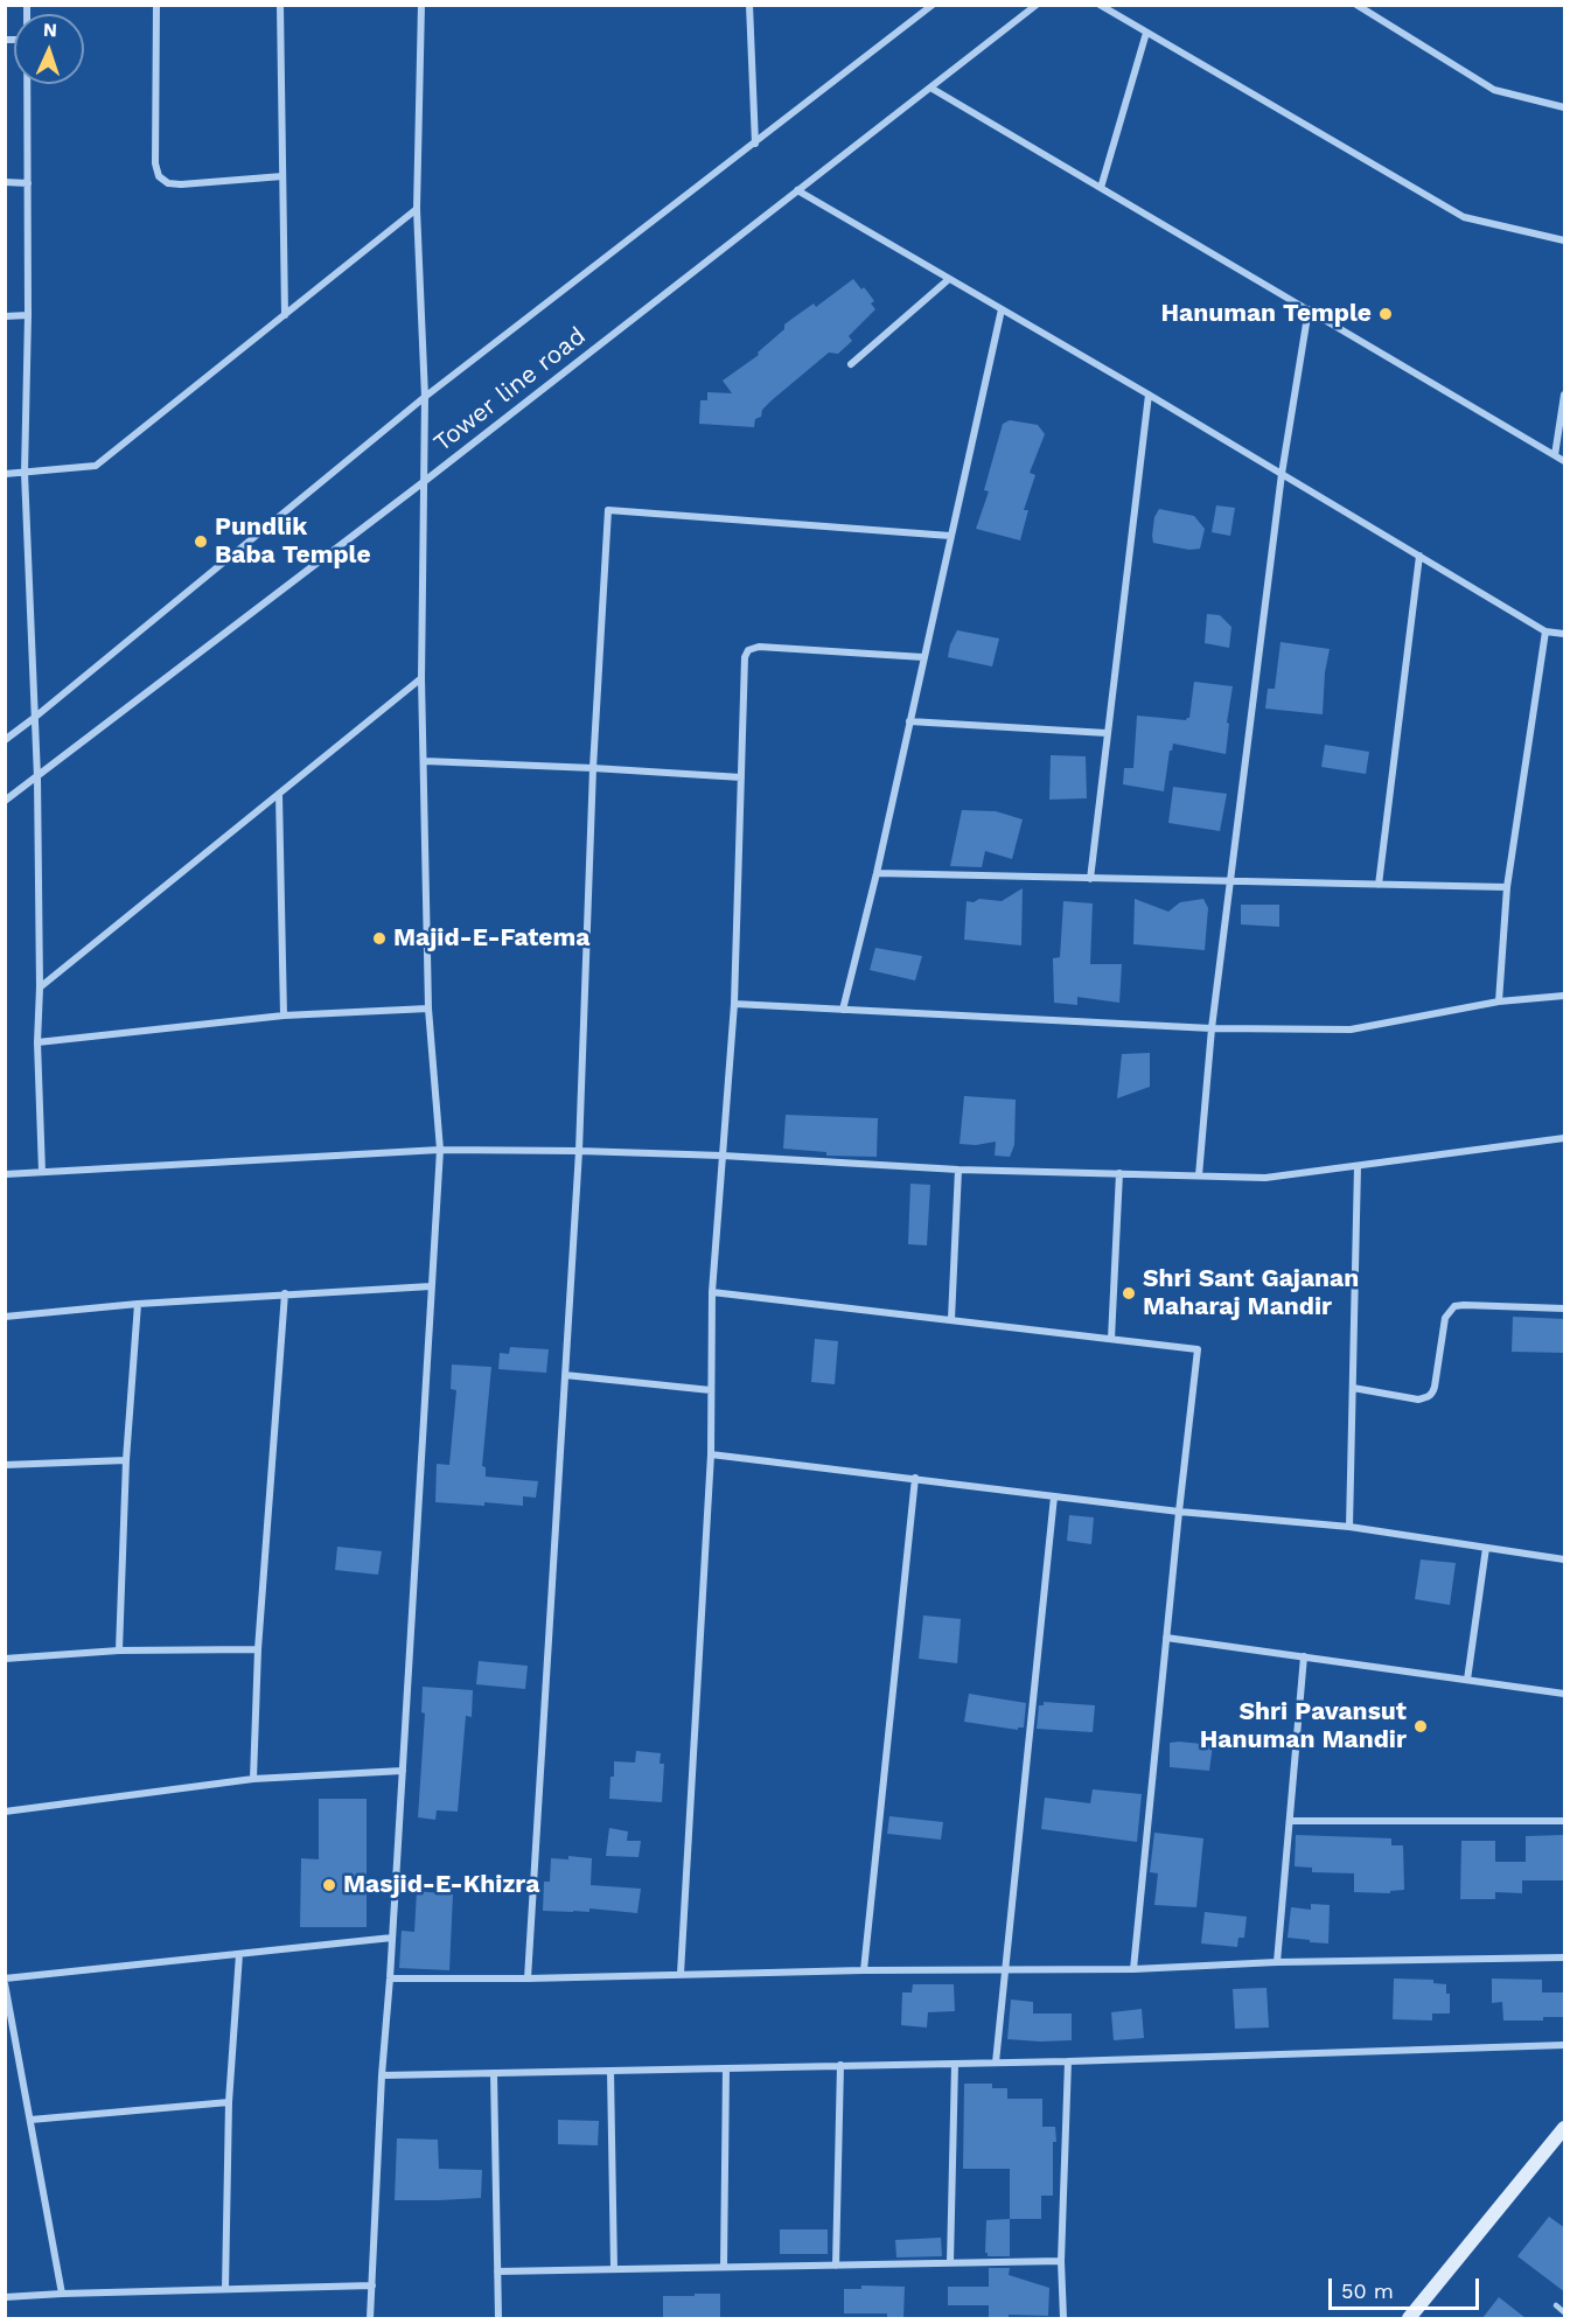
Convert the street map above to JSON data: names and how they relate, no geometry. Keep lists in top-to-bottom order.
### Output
{
  "streets": {
    "street": ["Tower line road"]
  },
  "places": [
    "Hanuman Temple",
    "Pundlik Baba Temple",
    "Majid-E-Fatema",
    "Shri Sant Gajanan Maharaj Mandir",
    "Shri Pavansut Hanuman Mandir",
    "Masjid-E-Khizra"
  ],
  "scale_bar": "50 m",
  "north": "top"
}
